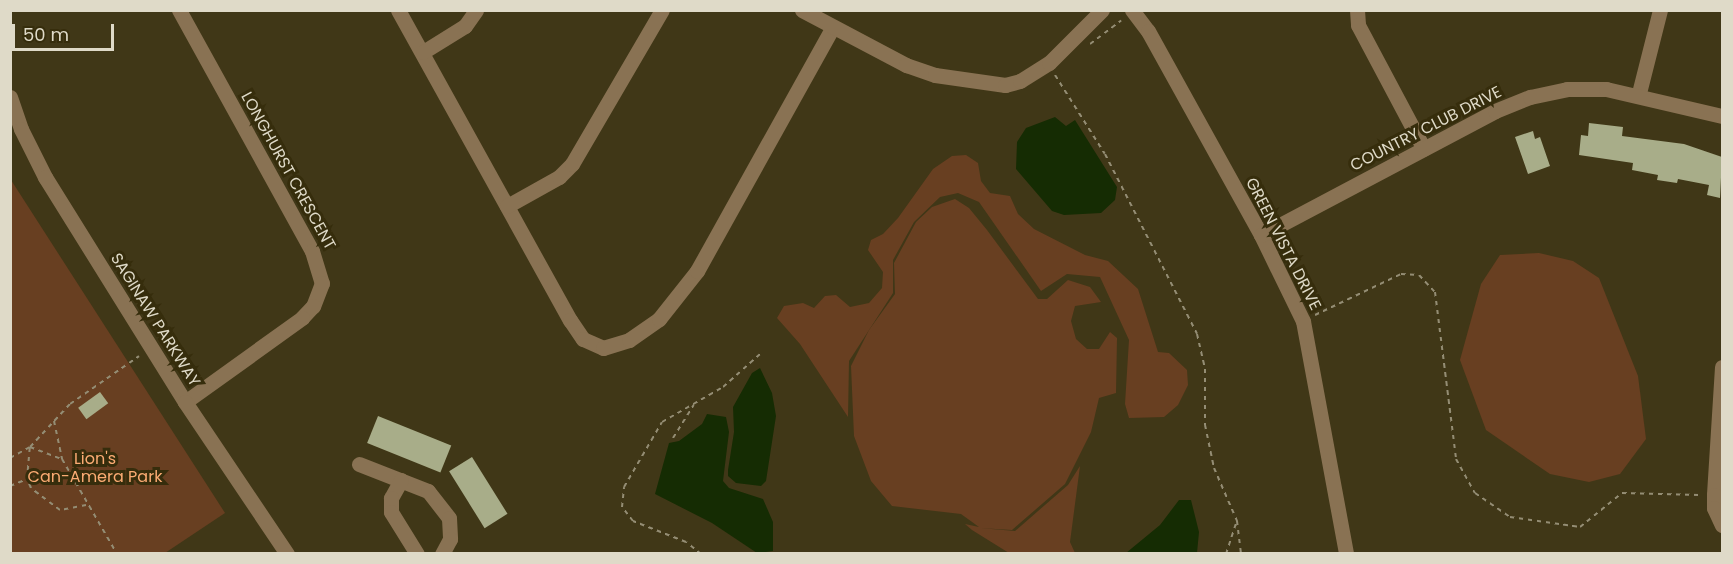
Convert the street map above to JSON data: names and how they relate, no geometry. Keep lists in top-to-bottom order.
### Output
{
  "streets": {
    "street": [
      "COUNTRY CLUB DRIVE",
      "LONGHURST CRESCENT",
      "GREEN VISTA DRIVE",
      "SAGINAW PARKWAY"
    ]
  },
  "crossings": [
    ["COUNTRY CLUB DRIVE", "GREEN VISTA DRIVE"],
    ["LONGHURST CRESCENT", "SAGINAW PARKWAY"]
  ],
  "parks": ["Lion's Can-Amera Park"],
  "scale_bar": "50 m"
}
